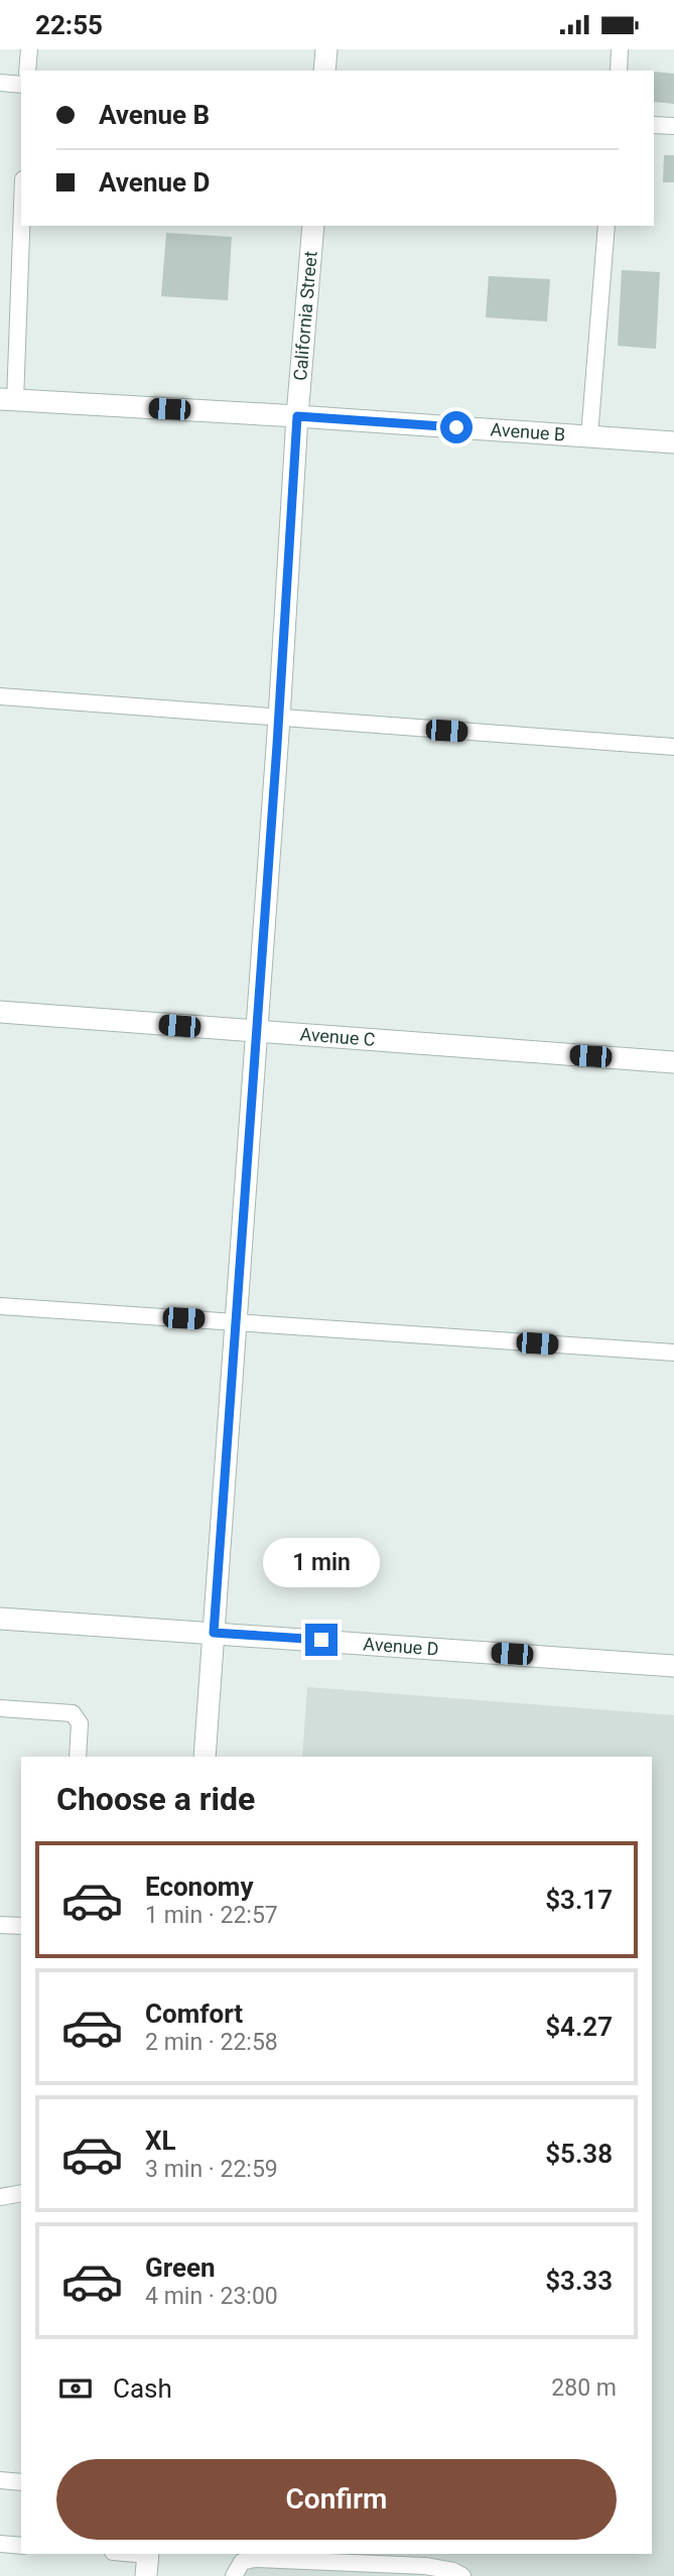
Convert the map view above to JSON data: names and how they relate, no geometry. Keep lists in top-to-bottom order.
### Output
{
  "streets": {
    "street": [
      "California Street",
      "Avenue B",
      "Avenue C",
      "Avenue D"
    ]
  },
  "crossings": [
    ["California Street", "Avenue B"],
    ["California Street", "Avenue C"],
    ["California Street", "Avenue D"]
  ],
  "page": {
    "status": "22:55",
    "banner": ["Avenue B", "Avenue D"],
    "bubble": "1 min",
    "heading": "Choose a ride",
    "list": [
      {
        "name": "Economy",
        "note": "1 min · 22:57",
        "value": "$3.17"
      },
      {
        "name": "Comfort",
        "note": "2 min · 22:58",
        "value": "$4.27"
      },
      {
        "name": "XL",
        "note": "3 min · 22:59",
        "value": "$5.38"
      },
      {
        "name": "Green",
        "note": "4 min · 23:00",
        "value": "$3.33"
      }
    ],
    "pay": ["Cash", "280 m"],
    "buttons": "Confirm"
  }
}
